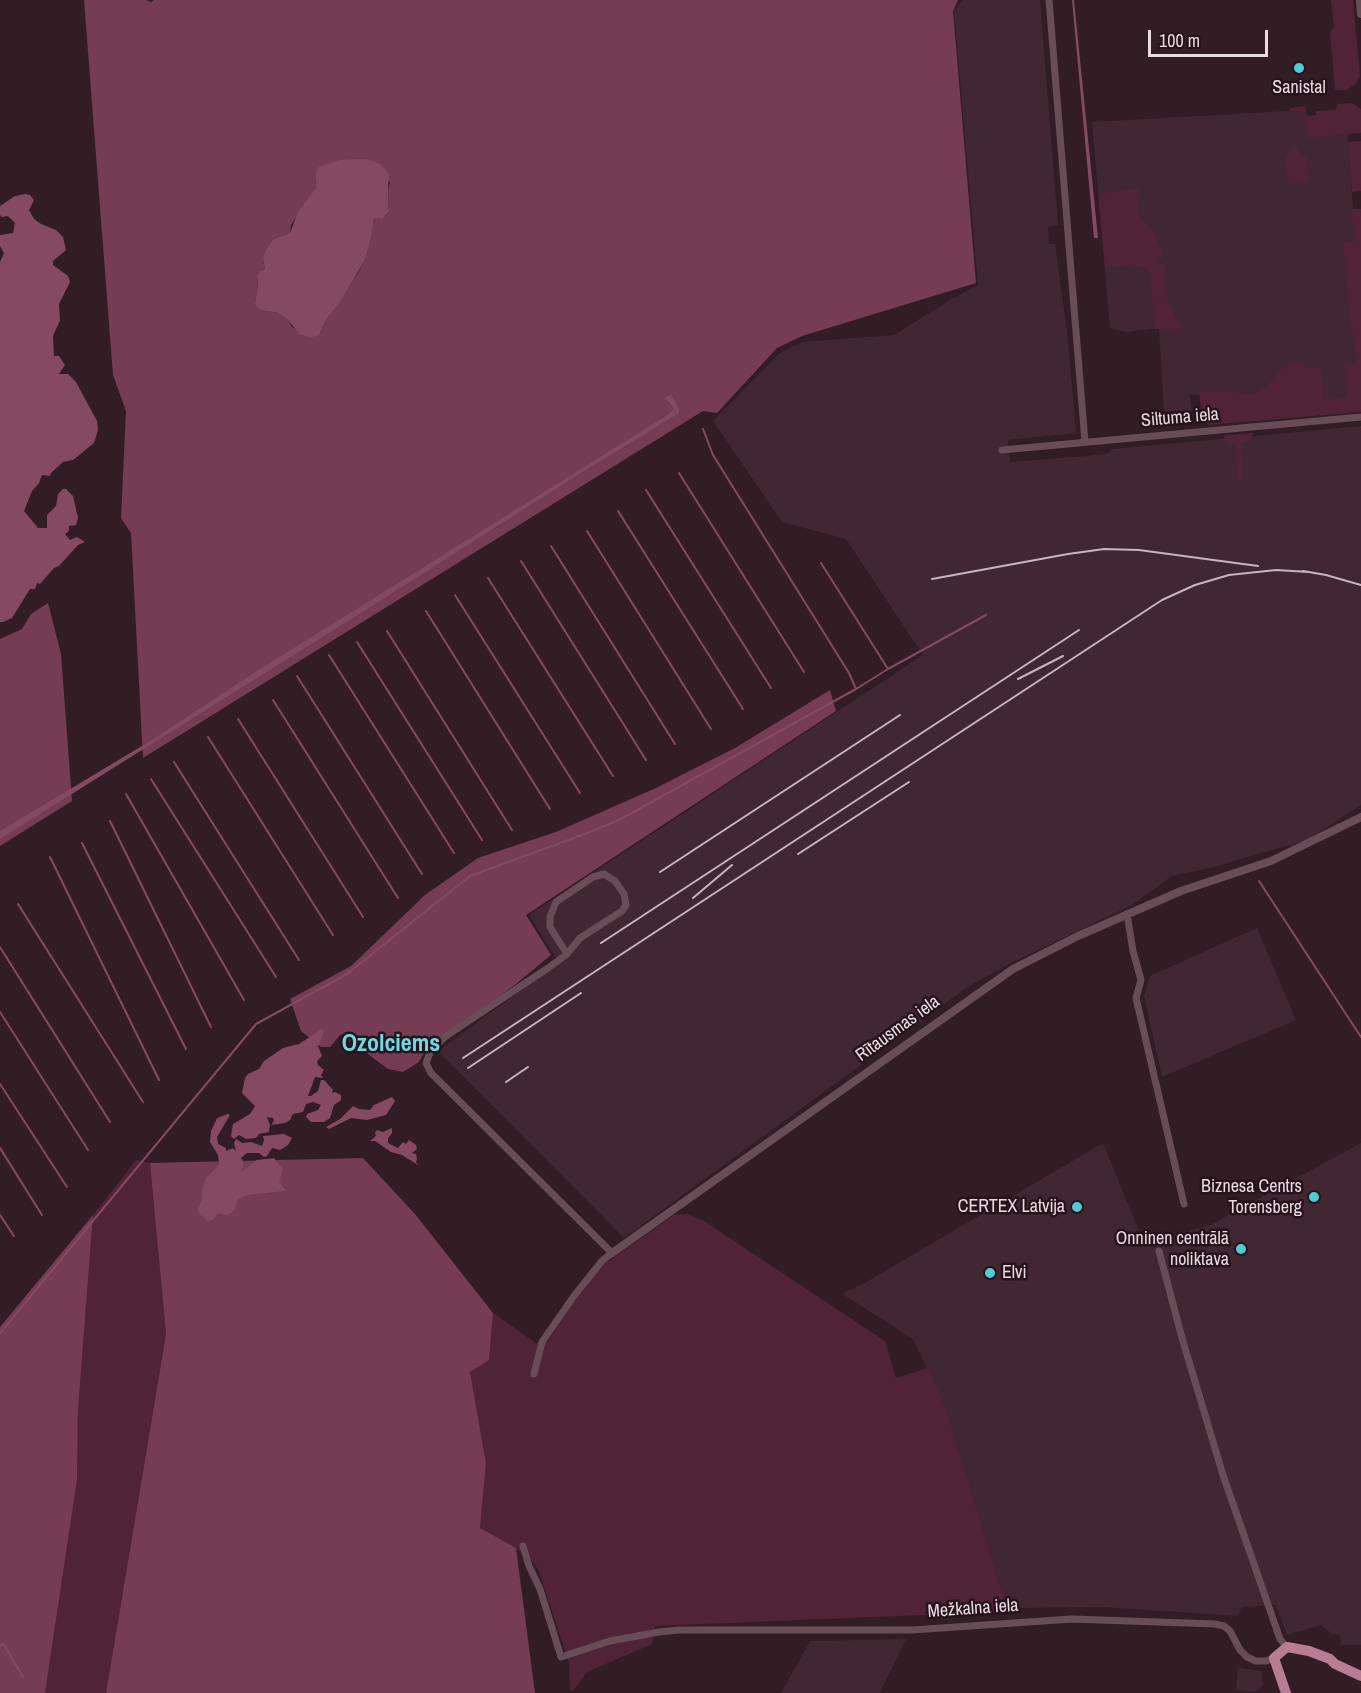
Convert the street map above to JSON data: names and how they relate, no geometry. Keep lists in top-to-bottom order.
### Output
{
  "streets": {
    "street": ["Siltuma iela", "Rītausmas iela", "Mežkalna iela"]
  },
  "districts": ["Ozolciems"],
  "places": [
    "Sanistal",
    "Biznesa Centrs Torensberg",
    "CERTEX Latvija",
    "Onninen centrālā noliktava",
    "Elvi"
  ],
  "scale_bar": "100 m"
}
